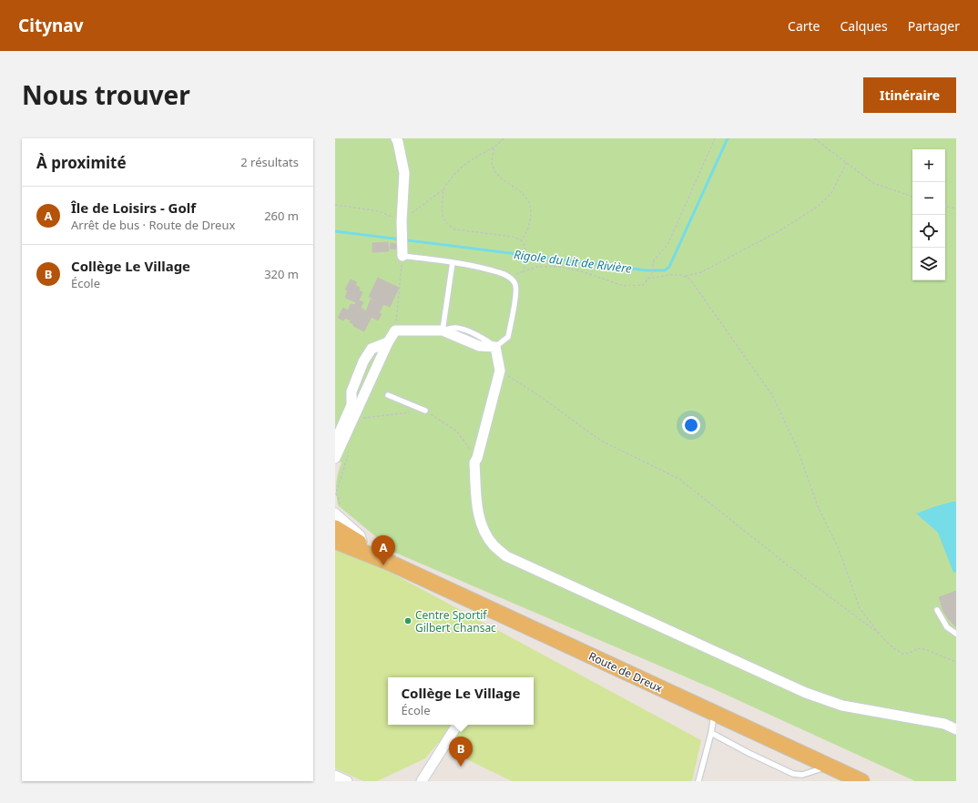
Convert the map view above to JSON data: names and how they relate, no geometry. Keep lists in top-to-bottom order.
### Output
{
  "streets": {
    "main road": ["Route de Dreux"]
  },
  "water": ["Rigole du Lit de Rivière"],
  "places": ["Centre Sportif Gilbert Chansac"],
  "page": {
    "header": "Citynav",
    "nav": ["Carte", "Calques", "Partager"],
    "title": "Nous trouver",
    "buttons": "Itinéraire",
    "heading": ["À proximité", "2 résultats"],
    "map_buttons": ["+", "−"],
    "list": [
      {
        "mark": "A",
        "name": "Île de Loisirs - Golf",
        "note": "Arrêt de bus · Route de Dreux",
        "value": "260 m"
      },
      {
        "mark": "B",
        "name": "Collège Le Village",
        "note": "École",
        "value": "320 m"
      }
    ],
    "pins": ["A", "B"],
    "popup": ["Collège Le Village", "École"]
  }
}
